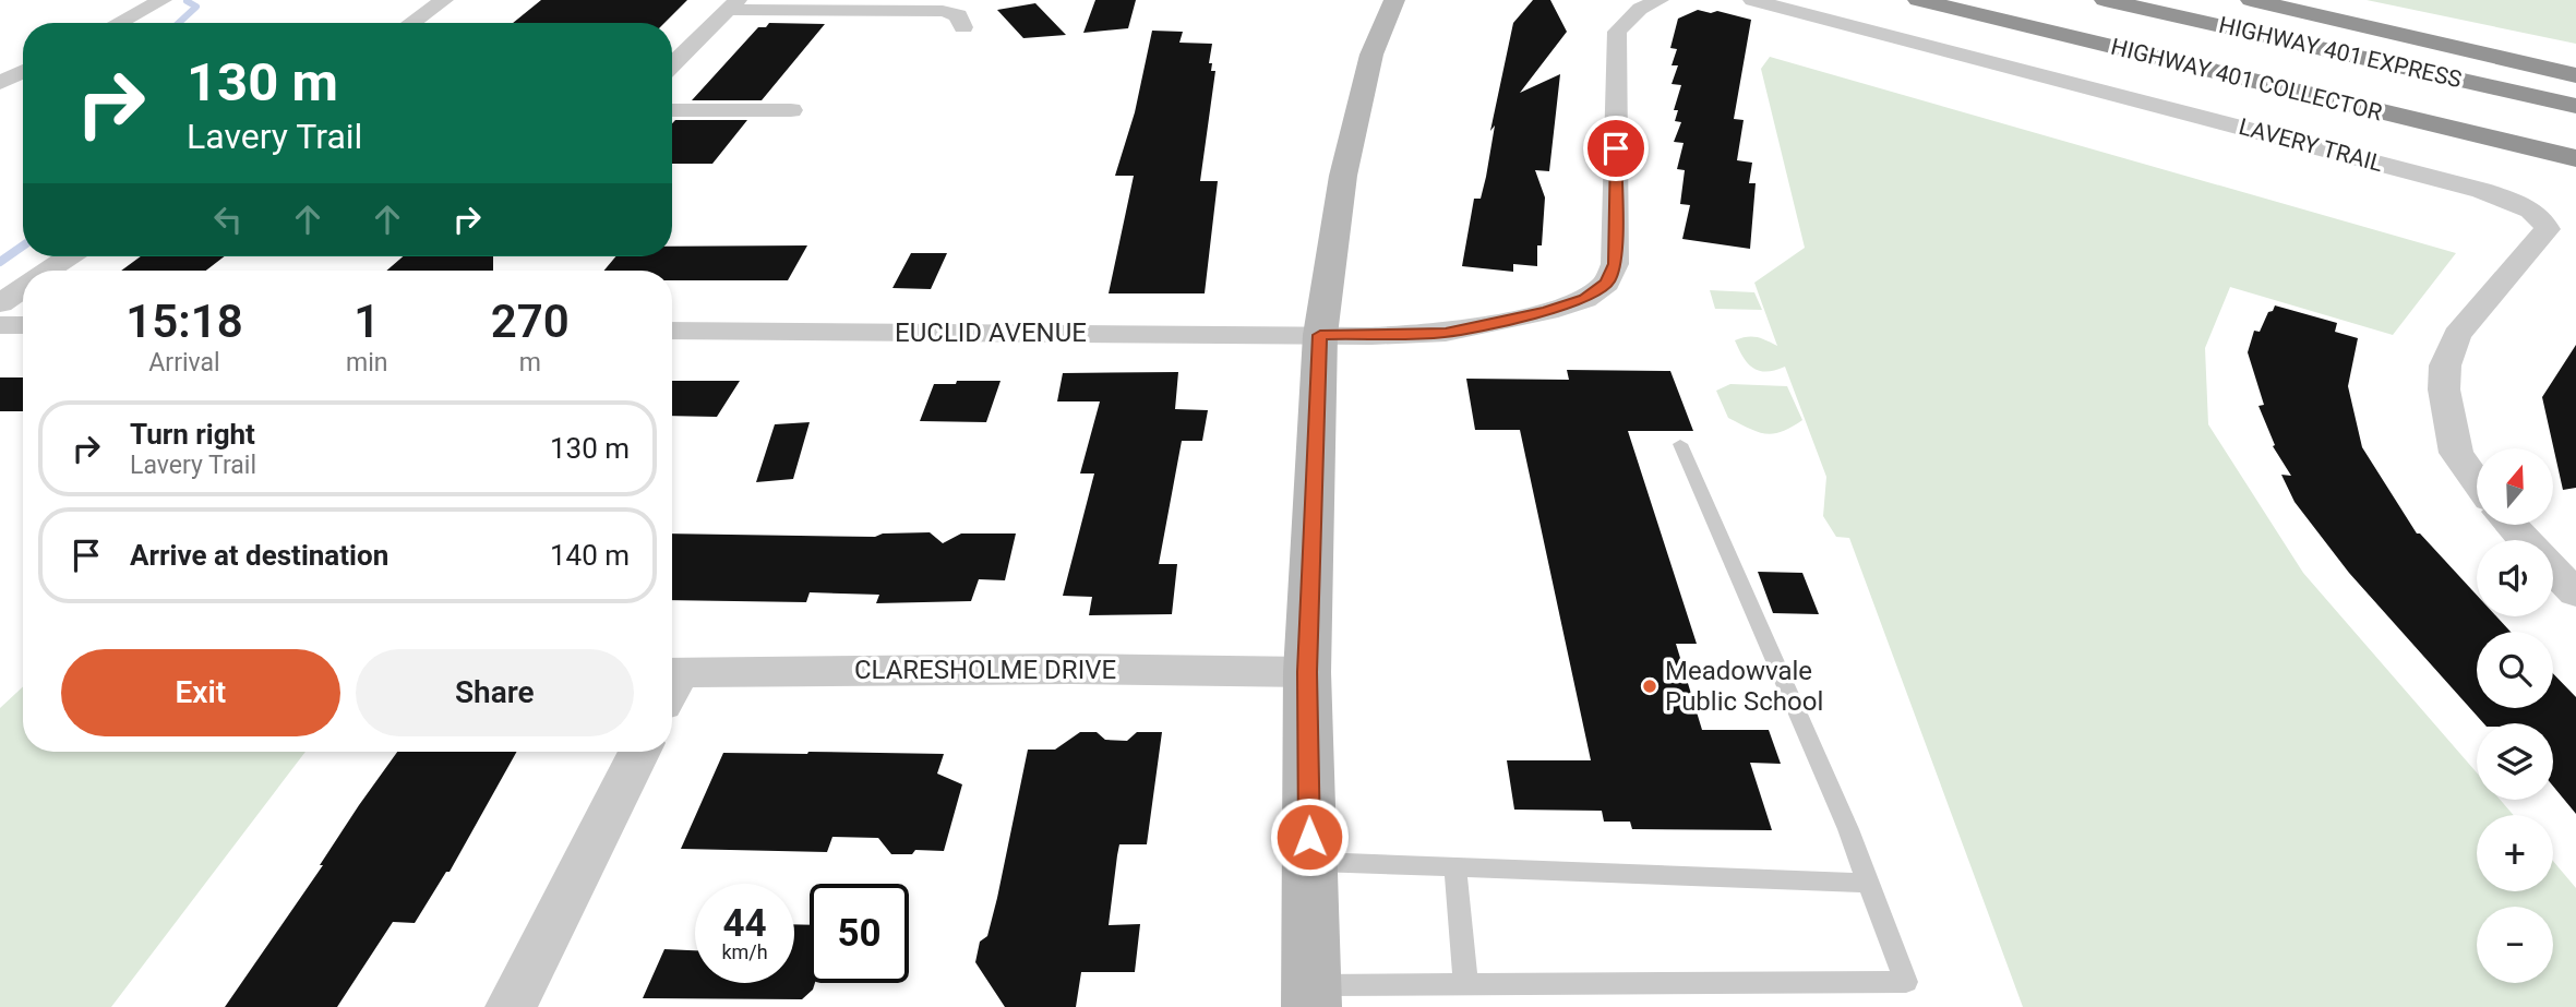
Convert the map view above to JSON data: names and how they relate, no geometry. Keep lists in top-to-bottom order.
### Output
{
  "streets": {
    "highway": ["HIGHWAY 401 EXPRESS", "HIGHWAY 401 COLLECTOR"],
    "street": ["LAVERY TRAIL", "EUCLID AVENUE", "CLARESHOLME DRIVE"]
  },
  "places": ["Meadowvale Public School"],
  "north": "top",
  "page": {
    "turn": ["130 m", "Lavery Trail"],
    "eta": [
      "15:18",
      "Arrival",
      "1",
      "min",
      "270",
      "m"
    ],
    "list": [
      {
        "name": "Turn right",
        "note": "Lavery Trail",
        "value": "130 m"
      },
      {
        "name": "Arrive at destination",
        "value": "140 m"
      }
    ],
    "map_buttons": ["+", "−"],
    "buttons": ["Exit", "Share"],
    "speed": "44 km/h",
    "limit": "50"
  }
}
